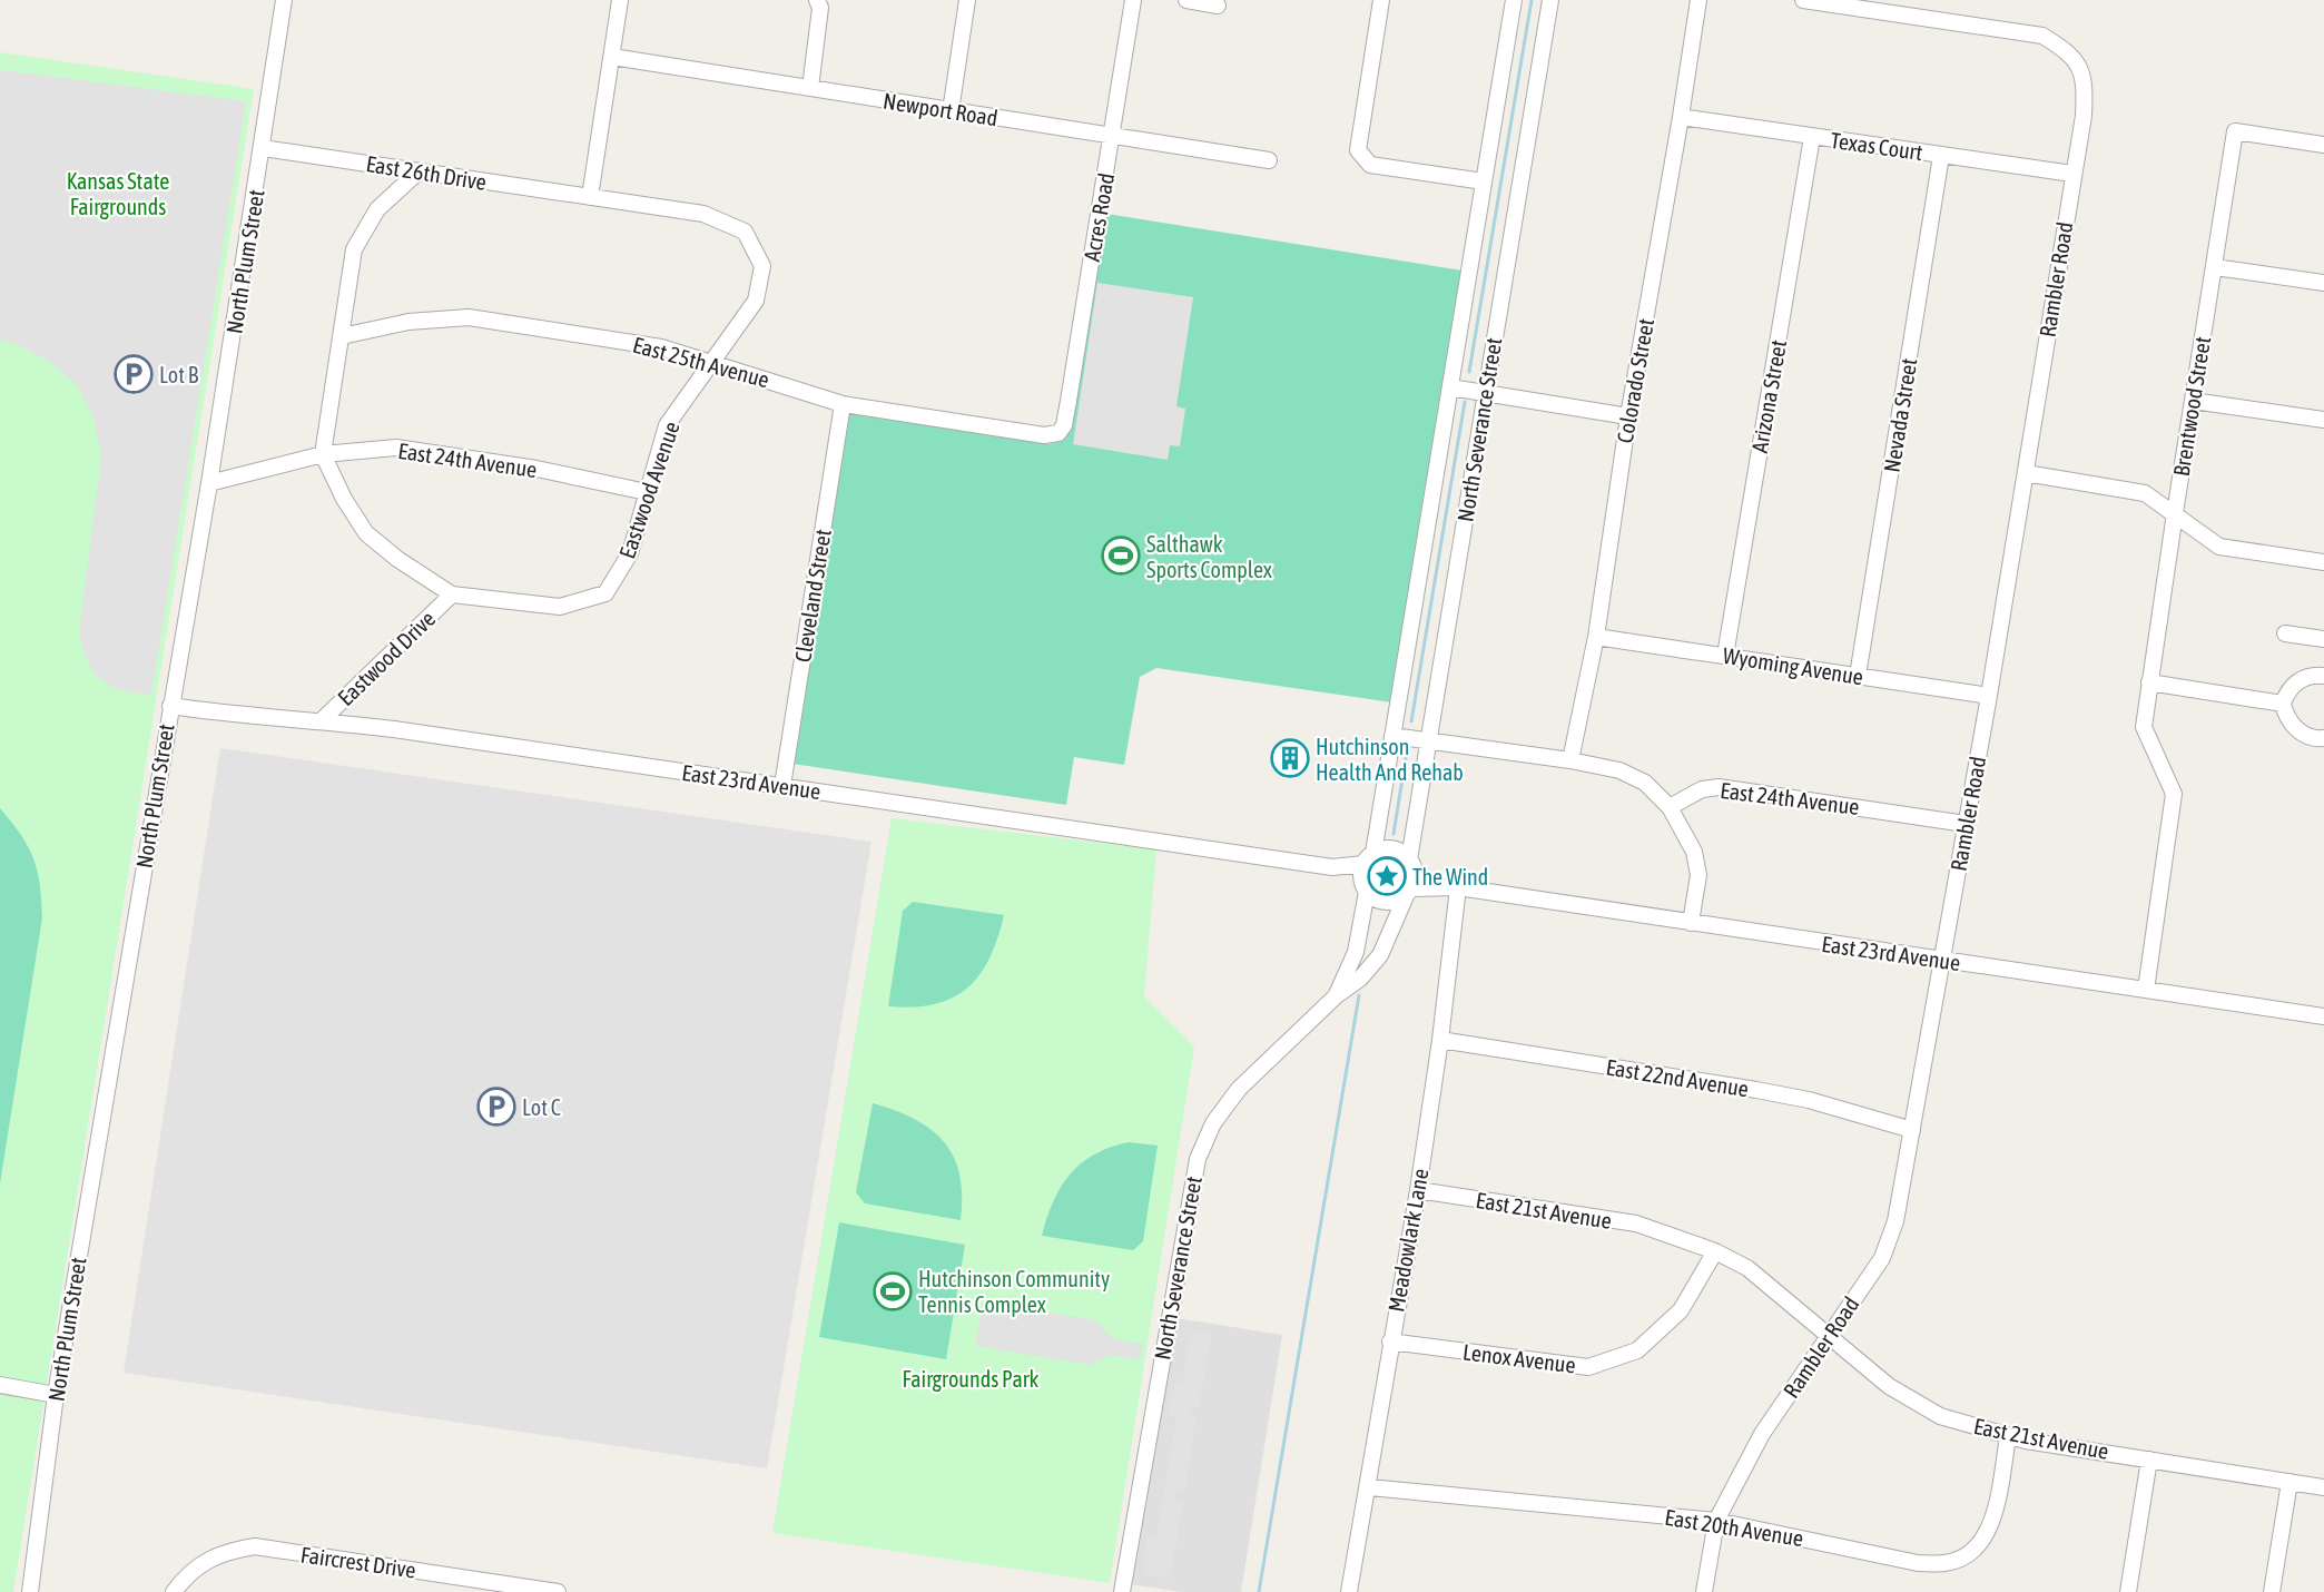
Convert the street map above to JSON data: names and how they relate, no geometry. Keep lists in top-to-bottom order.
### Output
{
  "streets": {
    "street": [
      "Newport Road",
      "Texas Court",
      "East 26th Drive",
      "Acres Road",
      "North Plum Street",
      "Rambler Road",
      "East 25th Avenue",
      "Colorado Street",
      "Arizona Street",
      "Brentwood Street",
      "Nevada Street",
      "North Severance Street",
      "East 24th Avenue",
      "Eastwood Avenue",
      "Cleveland Street",
      "Eastwood Drive",
      "Wyoming Avenue",
      "East 23rd Avenue",
      "East 22nd Avenue",
      "East 21st Avenue",
      "Meadowlark Lane",
      "Lenox Avenue",
      "East 20th Avenue",
      "Faircrest Drive"
    ]
  },
  "crossings": [
    ["Newport Road", "Acres Road"],
    ["Texas Court", "Rambler Road"],
    ["Texas Court", "Colorado Street"],
    ["Texas Court", "Arizona Street"],
    ["Texas Court", "Nevada Street"],
    ["East 26th Drive", "North Plum Street"],
    ["East 26th Drive", "Eastwood Avenue"],
    ["Acres Road", "East 25th Avenue"],
    ["North Plum Street", "East 24th Avenue"],
    ["North Plum Street", "East 23rd Avenue"],
    ["Rambler Road", "East 24th Avenue"],
    ["Rambler Road", "Wyoming Avenue"],
    ["Rambler Road", "East 23rd Avenue"],
    ["Rambler Road", "East 22nd Avenue"],
    ["Rambler Road", "East 21st Avenue"],
    ["Rambler Road", "East 20th Avenue"],
    ["East 25th Avenue", "Eastwood Avenue"],
    ["East 25th Avenue", "Cleveland Street"],
    ["Colorado Street", "Wyoming Avenue"],
    ["Arizona Street", "Wyoming Avenue"],
    ["Brentwood Street", "East 23rd Avenue"],
    ["Nevada Street", "Wyoming Avenue"],
    ["North Severance Street", "East 23rd Avenue"],
    ["East 24th Avenue", "Eastwood Avenue"],
    ["Eastwood Avenue", "Eastwood Drive"],
    ["Cleveland Street", "East 23rd Avenue"],
    ["Eastwood Drive", "East 23rd Avenue"],
    ["East 23rd Avenue", "Meadowlark Lane"],
    ["East 22nd Avenue", "Meadowlark Lane"],
    ["East 21st Avenue", "Meadowlark Lane"],
    ["East 21st Avenue", "Lenox Avenue"],
    ["East 21st Avenue", "East 20th Avenue"],
    ["Meadowlark Lane", "Lenox Avenue"],
    ["Meadowlark Lane", "East 20th Avenue"]
  ],
  "parks": ["Kansas State Fairgrounds", "Fairgrounds Park"],
  "places": {
    "parking": ["Lot B", "Lot C"],
    "sports": ["Salthawk Sports Complex", "Hutchinson Community Tennis Complex"],
    "building": ["Hutchinson Health And Rehab"],
    "place": ["The Wind"]
  }
}
